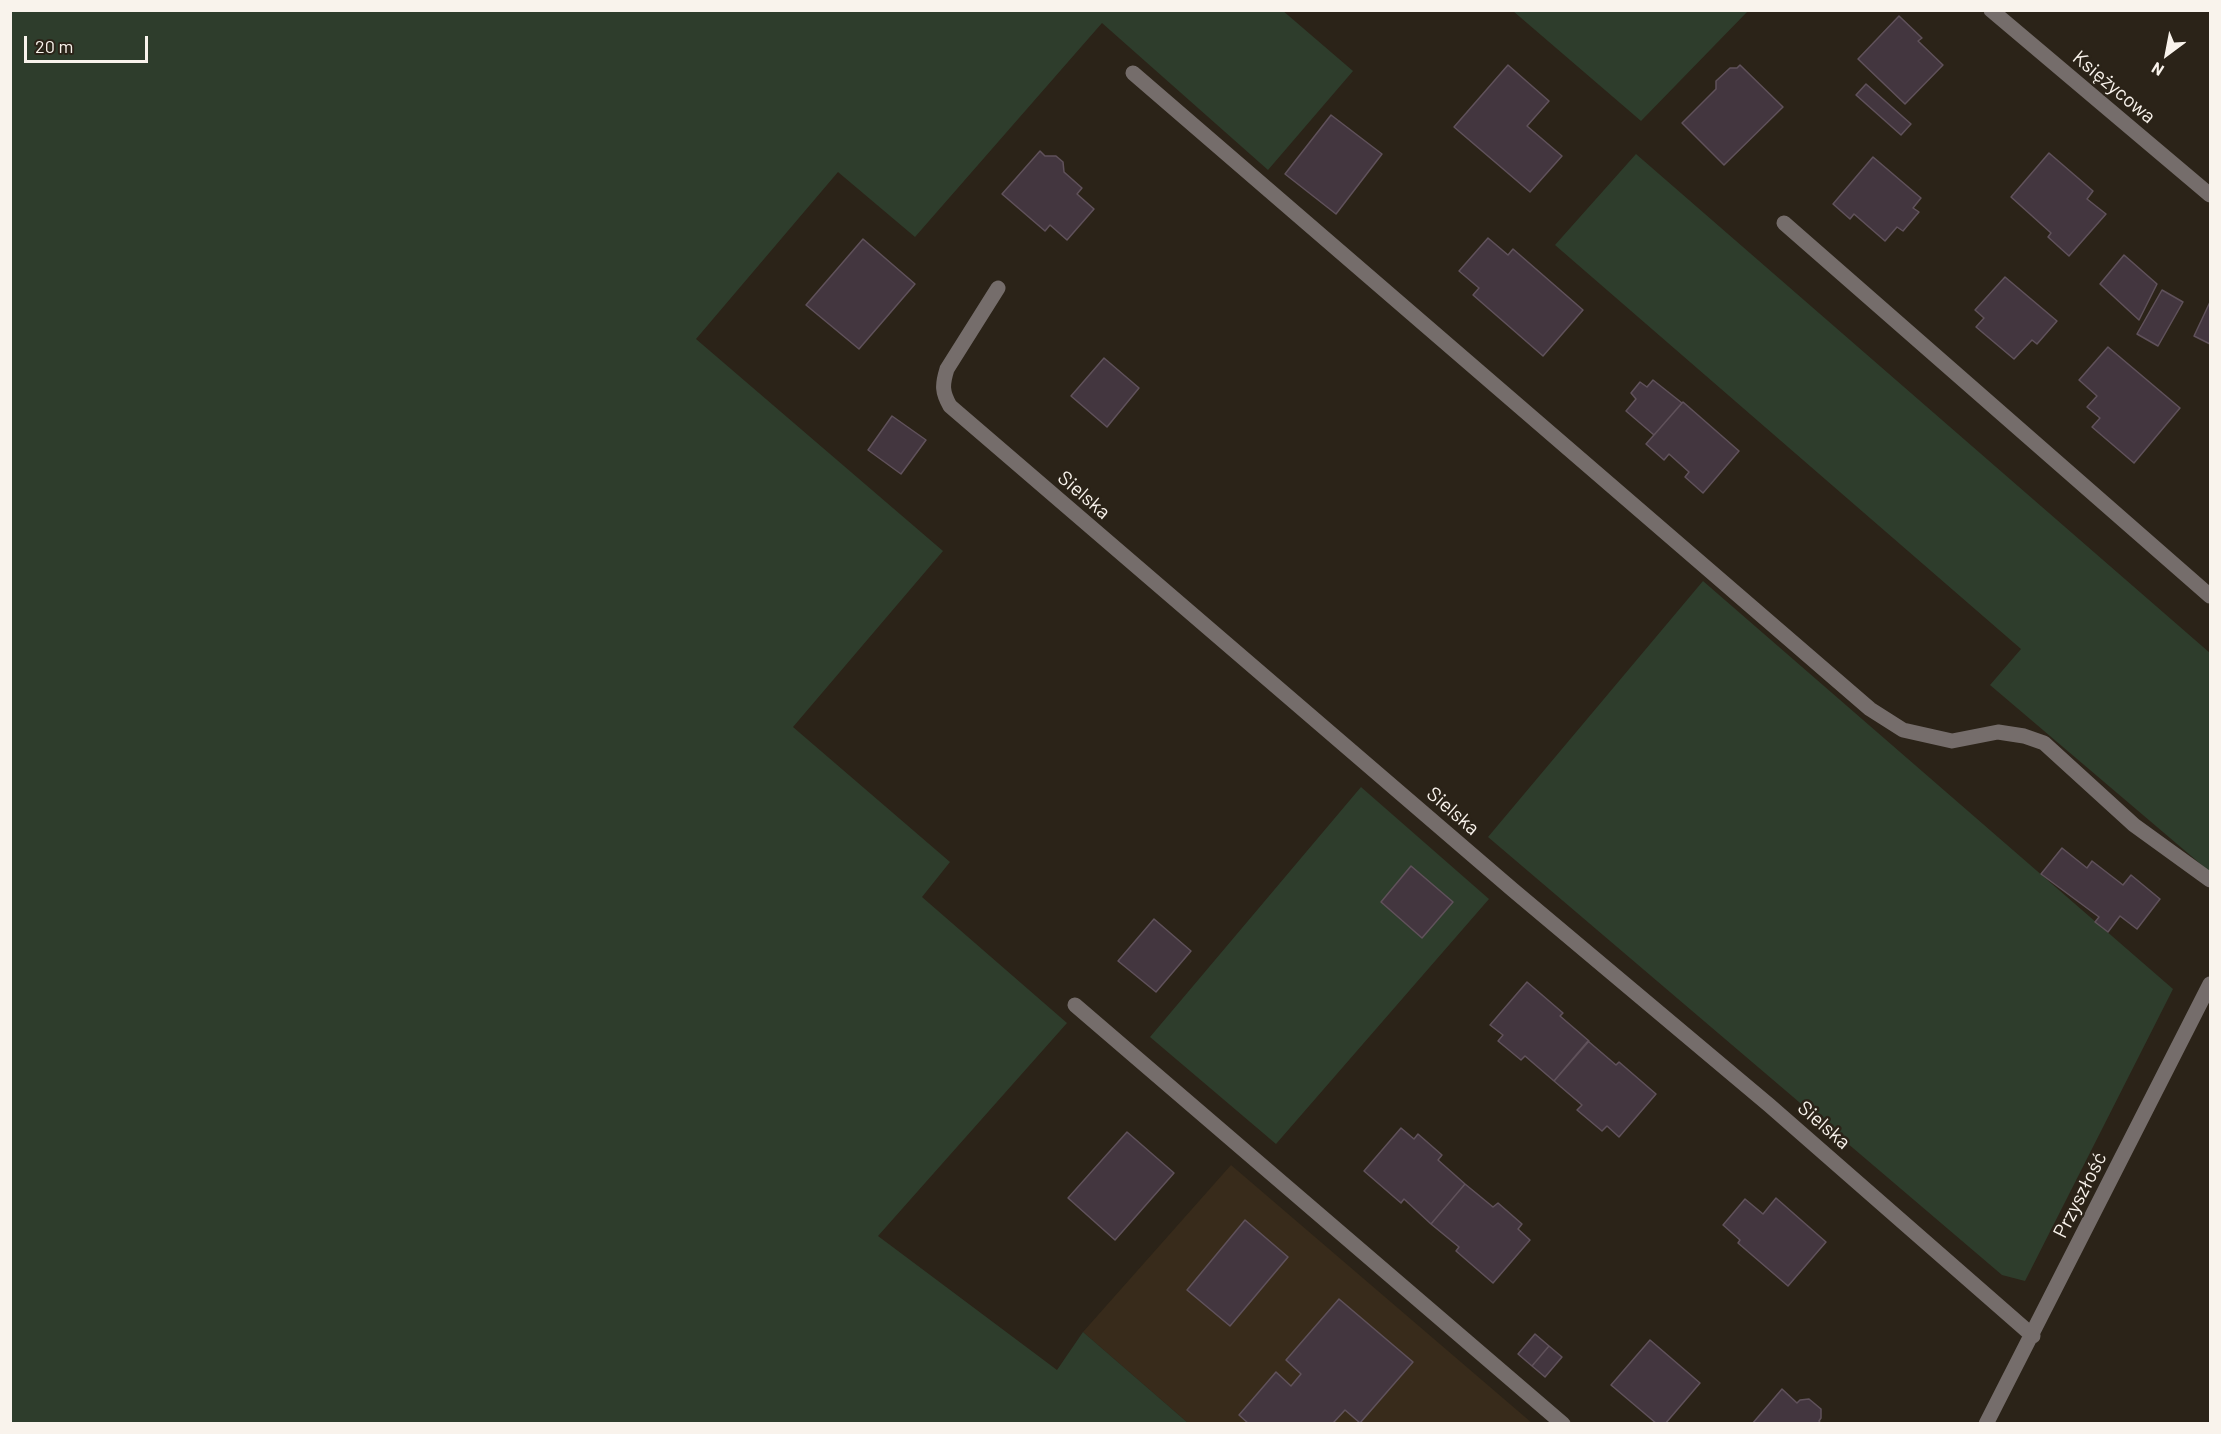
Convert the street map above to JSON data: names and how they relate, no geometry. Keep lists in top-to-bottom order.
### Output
{
  "streets": {
    "street": ["Księżycowa", "Sielska", "Przyszłość"]
  },
  "crossings": [
    ["Sielska", "Przyszłość"]
  ],
  "scale_bar": "20 m",
  "north": "bottom left"
}
